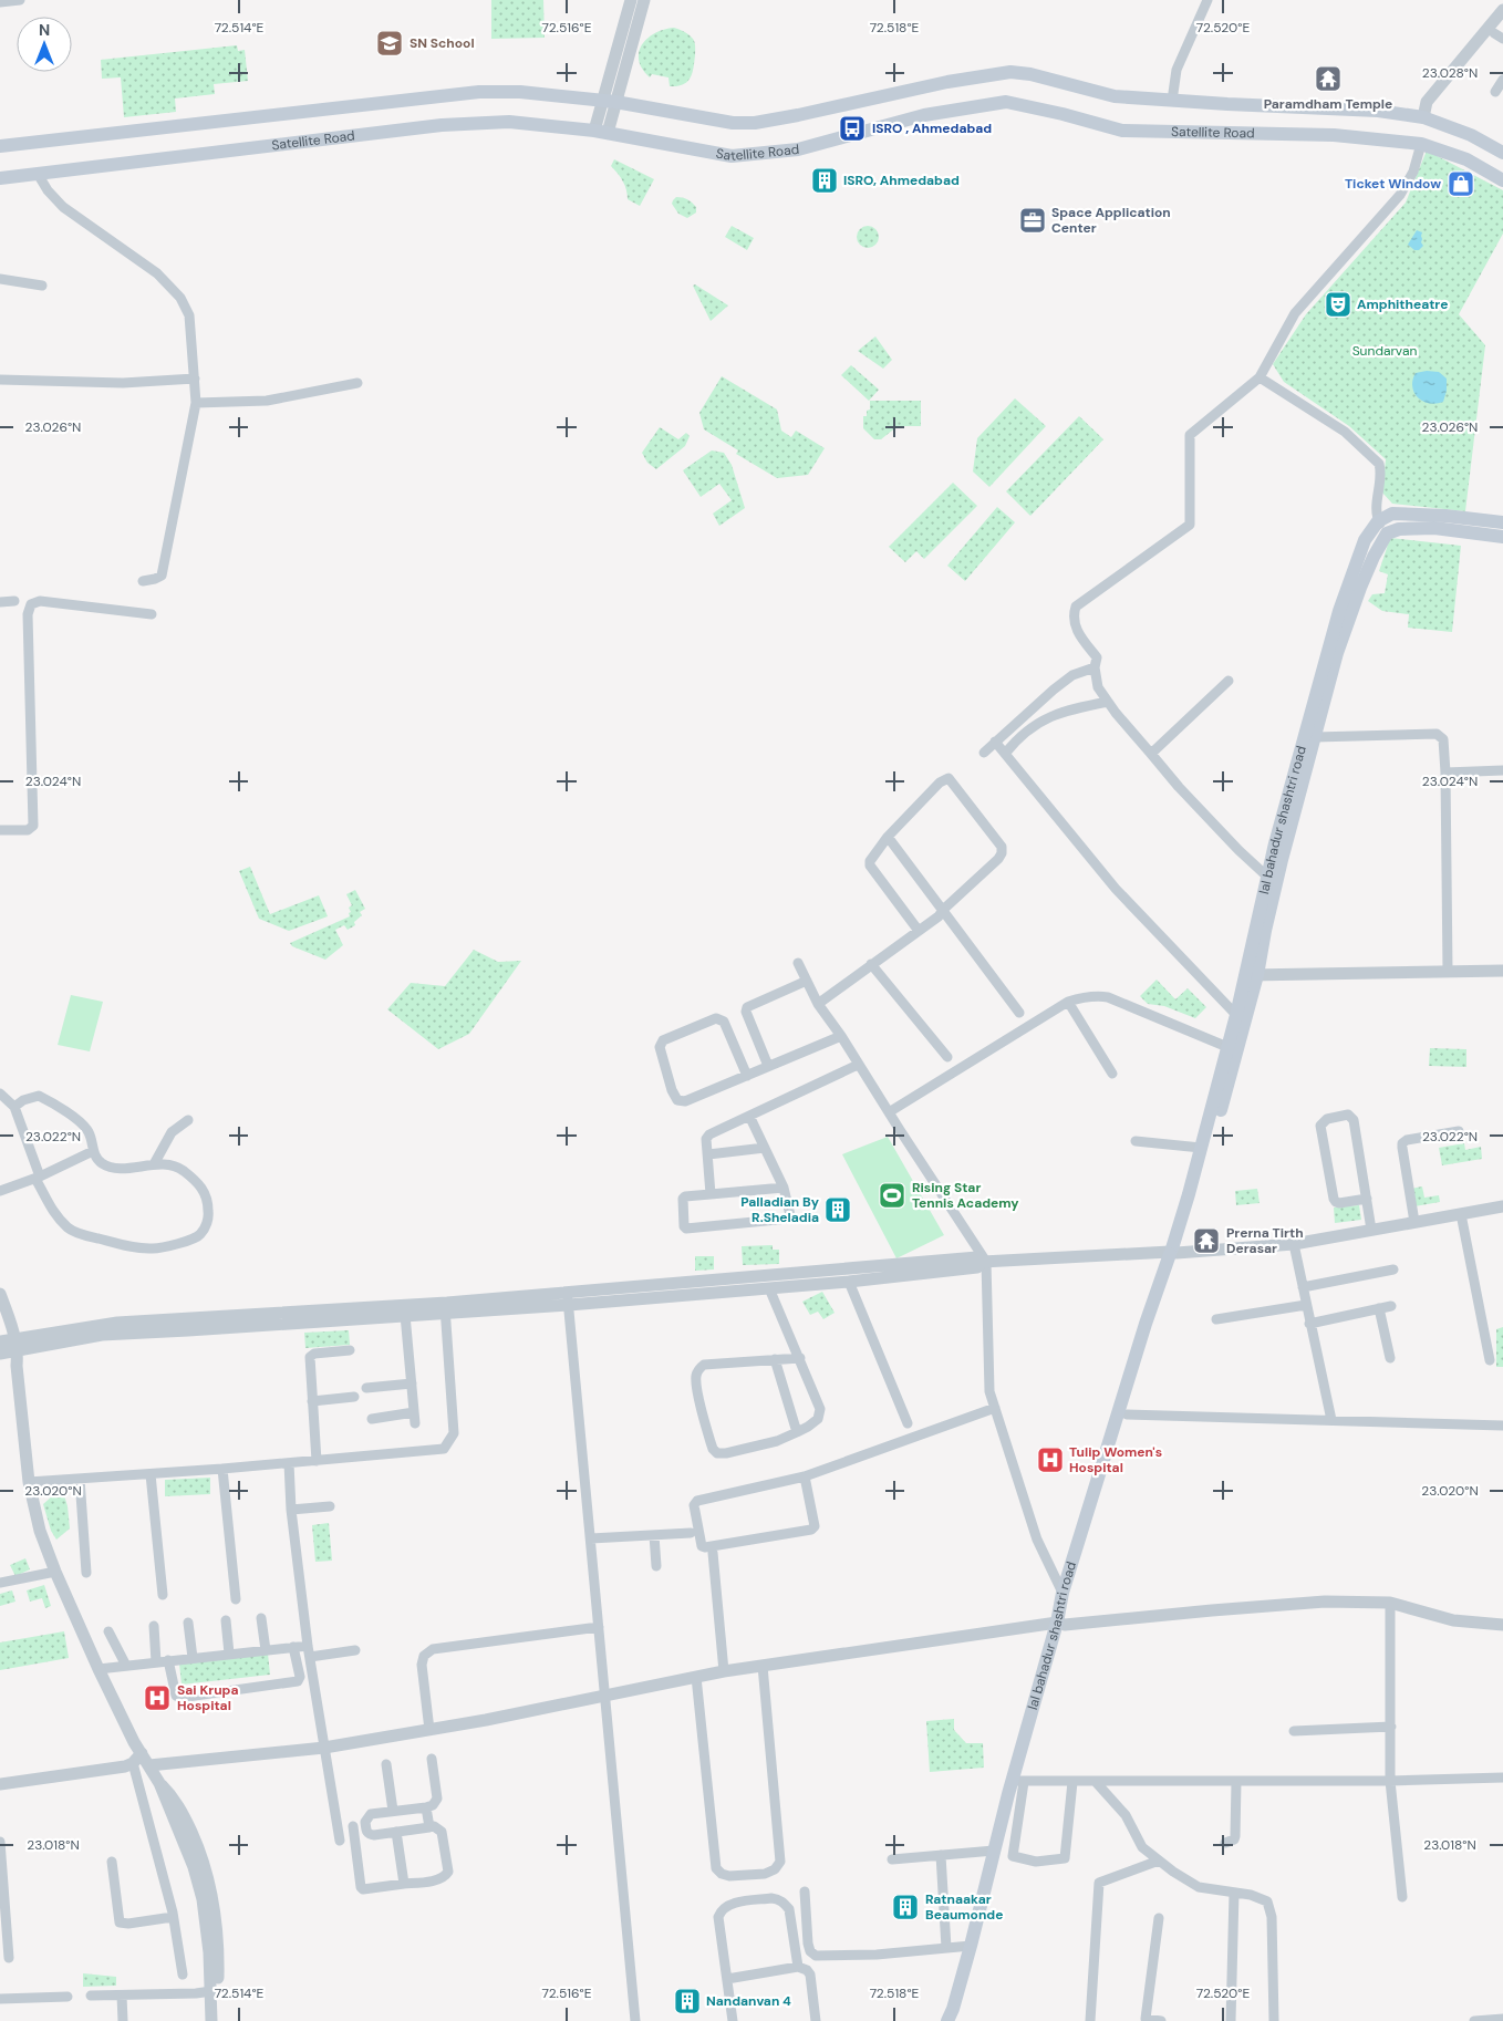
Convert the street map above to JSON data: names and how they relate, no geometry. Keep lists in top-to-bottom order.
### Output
{
  "streets": {
    "main road": ["Satellite Road", "lal bahadur shashtri road"]
  },
  "parks": ["Sundarvan"],
  "places": {
    "school or university": ["SN School"],
    "temple": ["Paramdham Temple", "Prerna Tirth Derasar"],
    "bus stop": ["ISRO , Ahmedabad"],
    "building": [
      "ISRO, Ahmedabad",
      "Palladian By R.Sheladia",
      "Ratnaakar Beaumonde",
      "Nandanvan 4"
    ],
    "shop": ["Ticket Window"],
    "office": ["Space Application Center"],
    "theatre": ["Amphitheatre"],
    "sports": ["Rising Star Tennis Academy"],
    "hospital": ["Tulip Women's Hospital", "Sai Krupa Hospital"]
  },
  "north": "top",
  "coordinates": [
    "72.514°E",
    "72.516°E",
    "72.518°E",
    "72.520°E",
    "23.028°N",
    "23.026°N",
    "23.024°N",
    "23.022°N",
    "23.020°N",
    "23.018°N"
  ]
}
